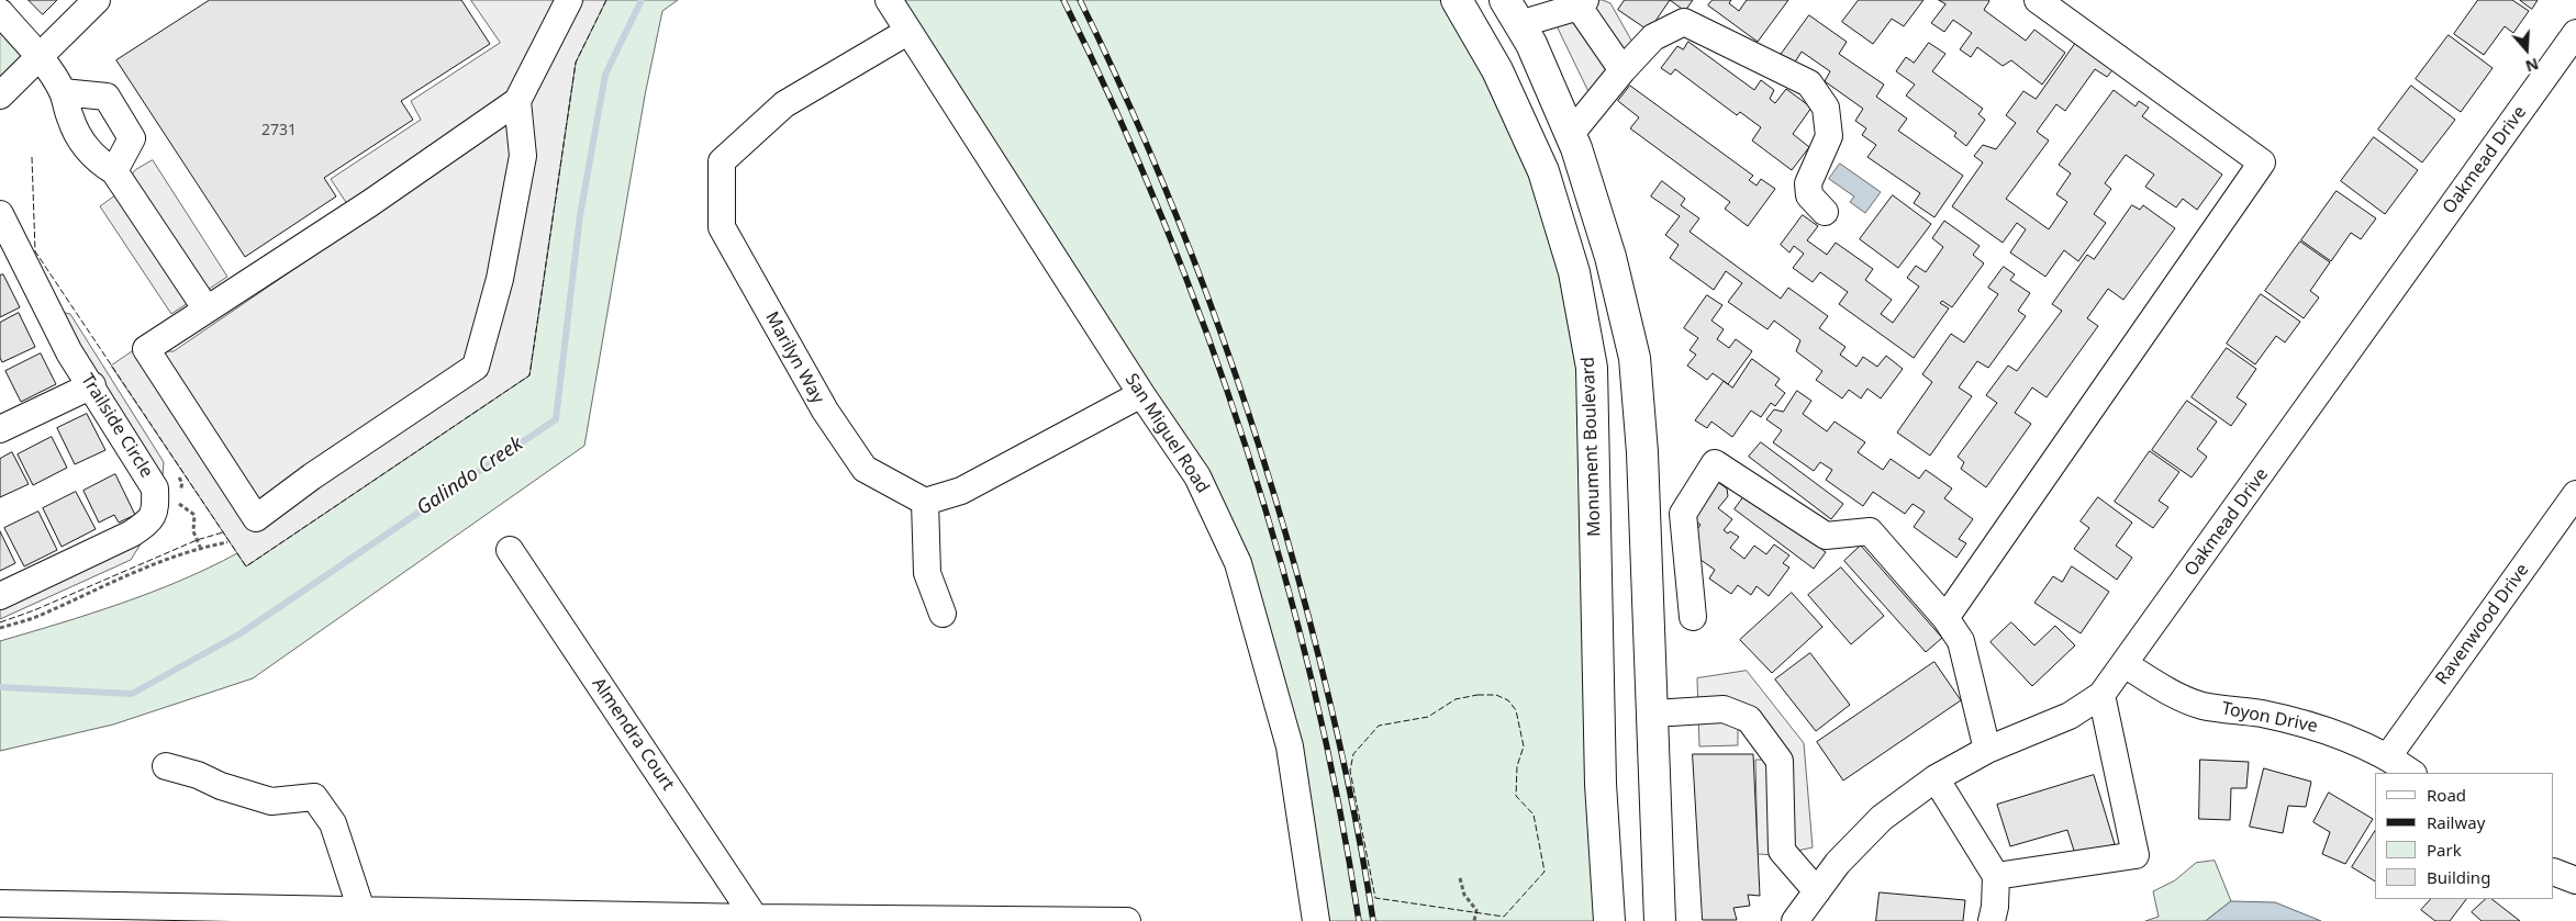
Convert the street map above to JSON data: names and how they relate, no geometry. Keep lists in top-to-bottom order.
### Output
{
  "streets": {
    "main road": ["Monument Boulevard"],
    "street": [
      "Oakmead Drive",
      "Marilyn Way",
      "Trailside Circle",
      "San Miguel Road",
      "Ravenwood Drive",
      "Toyon Drive",
      "Almendra Court"
    ]
  },
  "crossings": [
    ["Oakmead Drive", "Toyon Drive"],
    ["Marilyn Way", "San Miguel Road"],
    ["Ravenwood Drive", "Toyon Drive"]
  ],
  "water": ["Galindo Creek"],
  "house_numbers": ["2731"],
  "legend": [
    "Road",
    "Railway",
    "Park",
    "Building"
  ],
  "north": "bottom"
}
